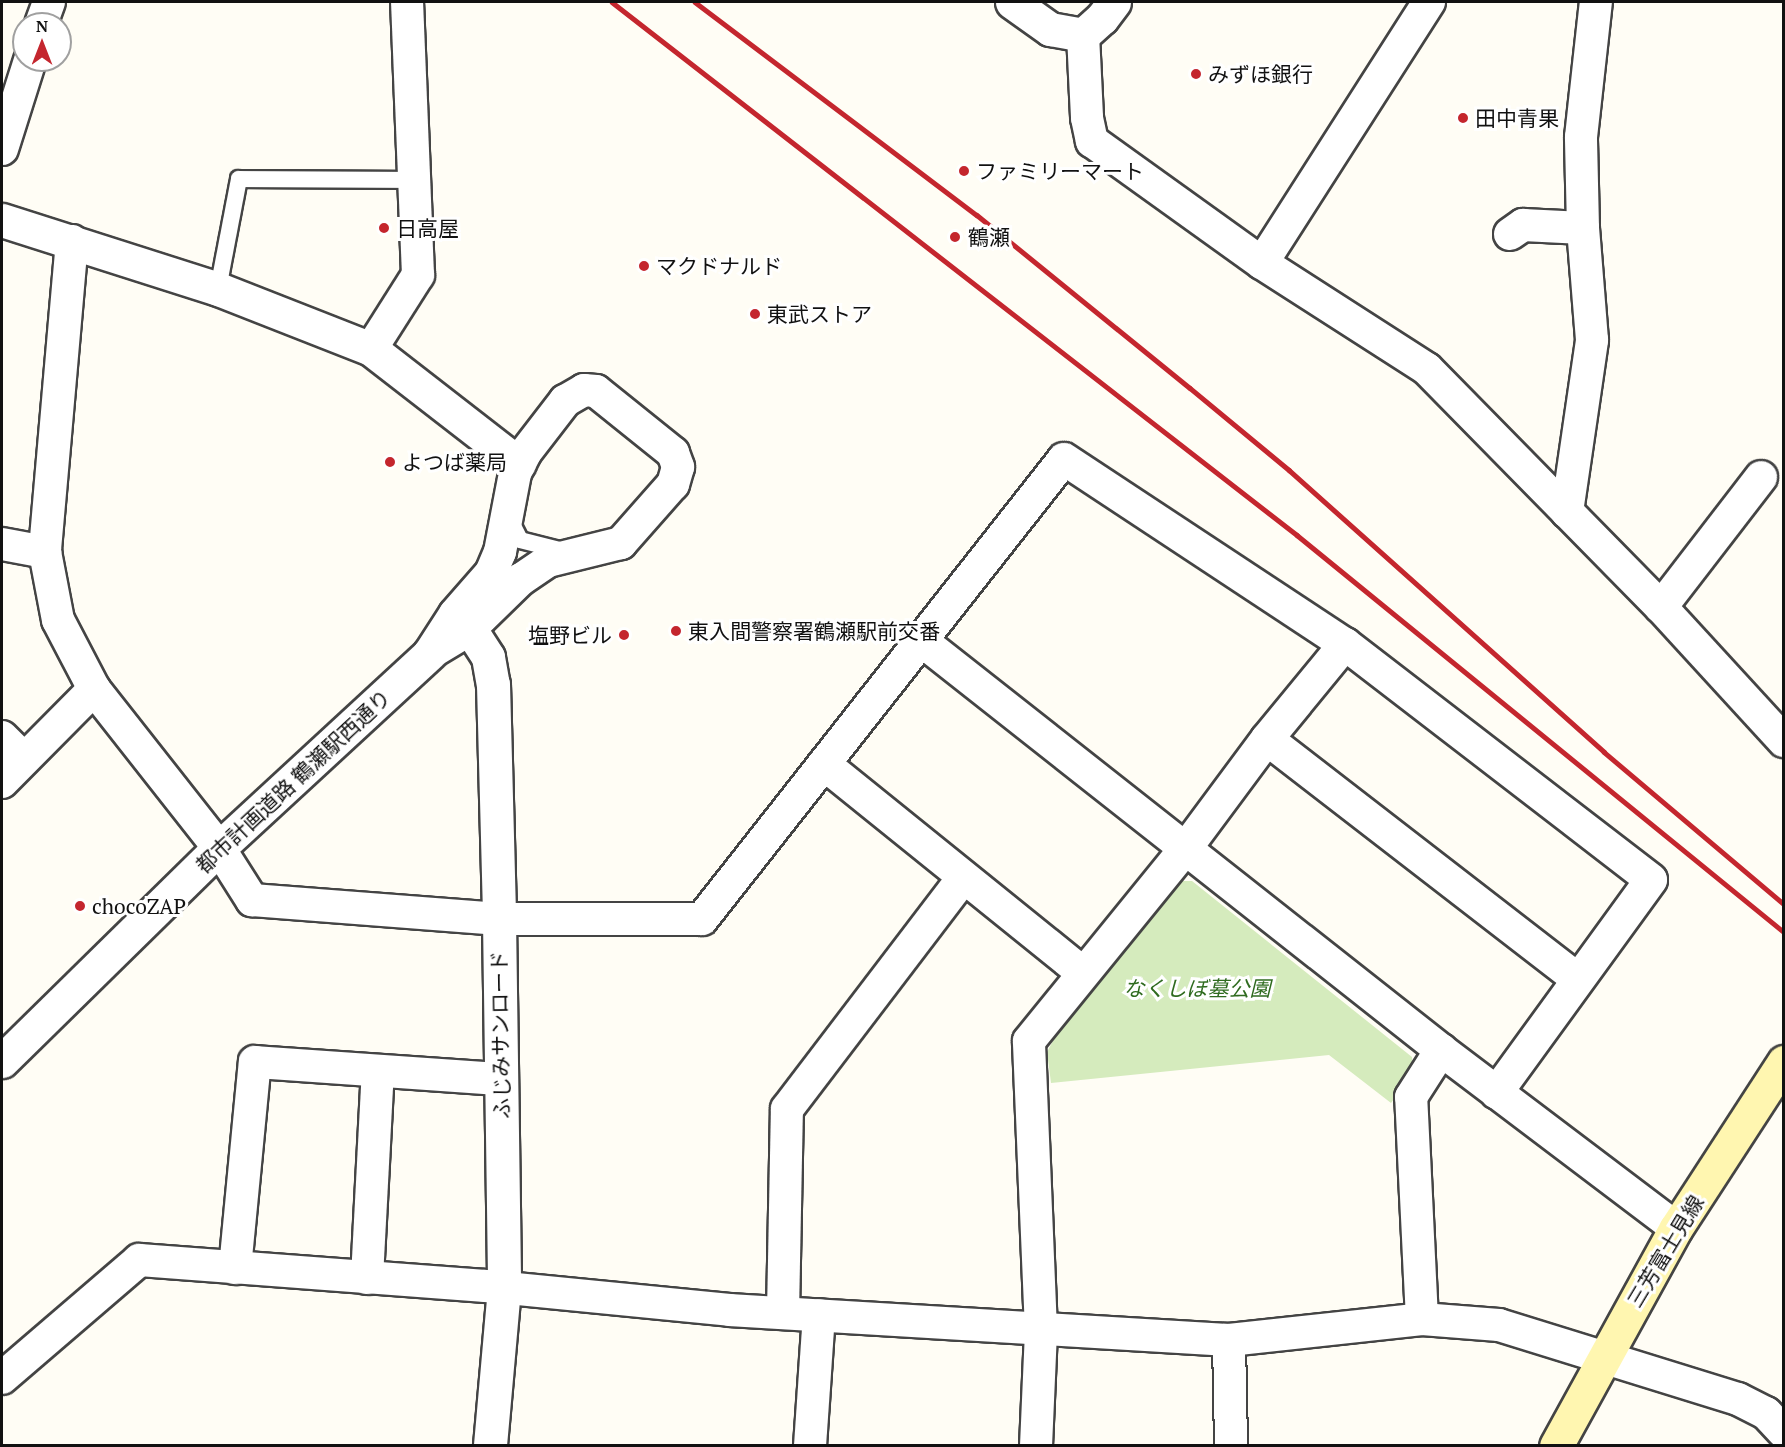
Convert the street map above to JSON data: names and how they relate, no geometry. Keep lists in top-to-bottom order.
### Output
{
  "streets": {
    "main road": ["三芳富士見線"],
    "street": ["都市計画道路 鶴瀬駅西通り", "ふじみサンロード"]
  },
  "parks": ["なくしぼ墓公園"],
  "places": [
    "みずほ銀行",
    "田中青果",
    "ファミリーマート",
    "日高屋",
    "鶴瀬",
    "マクドナルド",
    "東武ストア",
    "よつば薬局",
    "東入間警察署鶴瀬駅前交番",
    "塩野ビル",
    "chocoZAP"
  ],
  "north": "top"
}
